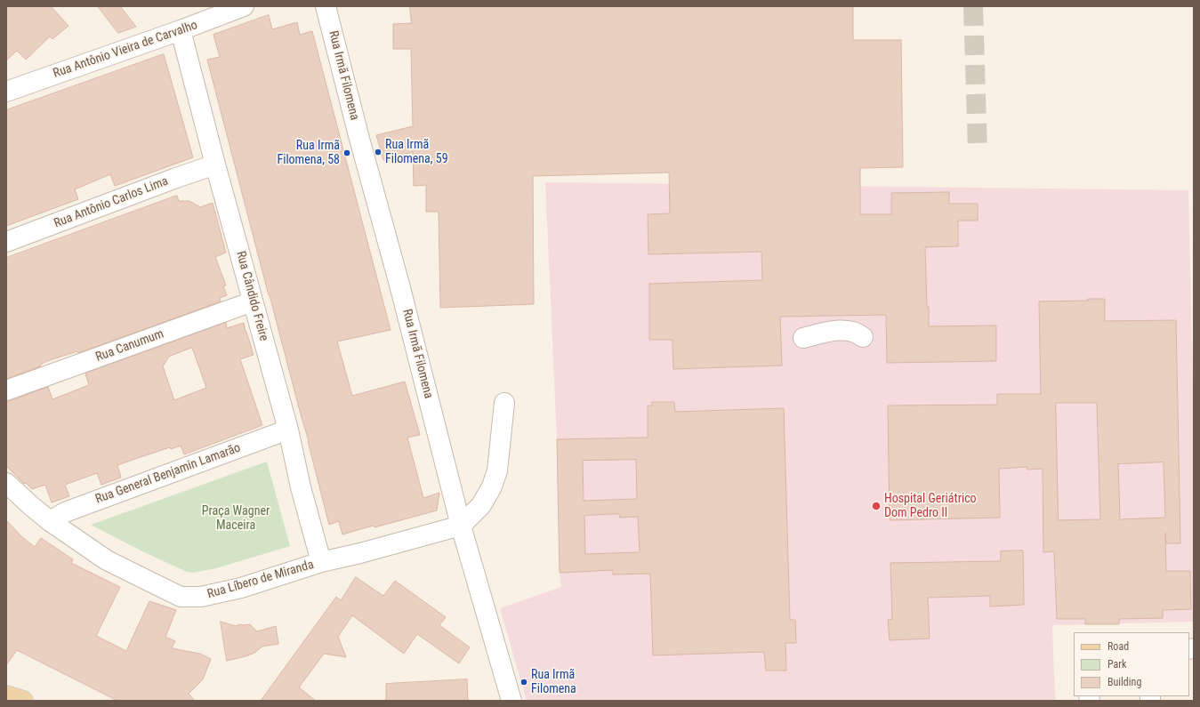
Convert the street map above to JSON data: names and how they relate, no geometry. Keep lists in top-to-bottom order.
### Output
{
  "streets": {
    "street": [
      "Rua Antônio Vieira de Carvalho",
      "Rua Irmã Filomena",
      "Rua Antônio Carlos Lima",
      "Rua Cândido Freire",
      "Rua Canumum",
      "Rua General Benjamin Lamarão",
      "Rua Líbero de Miranda"
    ]
  },
  "crossings": [
    ["Rua Antônio Vieira de Carvalho", "Rua Cândido Freire"],
    ["Rua Irmã Filomena", "Rua Líbero de Miranda"],
    ["Rua Antônio Carlos Lima", "Rua Cândido Freire"],
    ["Rua Cândido Freire", "Rua Canumum"],
    ["Rua Cândido Freire", "Rua General Benjamin Lamarão"],
    ["Rua Cândido Freire", "Rua Líbero de Miranda"],
    ["Rua General Benjamin Lamarão", "Rua Líbero de Miranda"]
  ],
  "parks": ["Praça Wagner Maceira"],
  "places": [
    "Rua Irmã Filomena, 59",
    "Rua Irmã Filomena, 58",
    "Hospital Geriátrico Dom Pedro II",
    "Rua Irmã Filomena"
  ],
  "legend": ["Road", "Park", "Building"]
}
